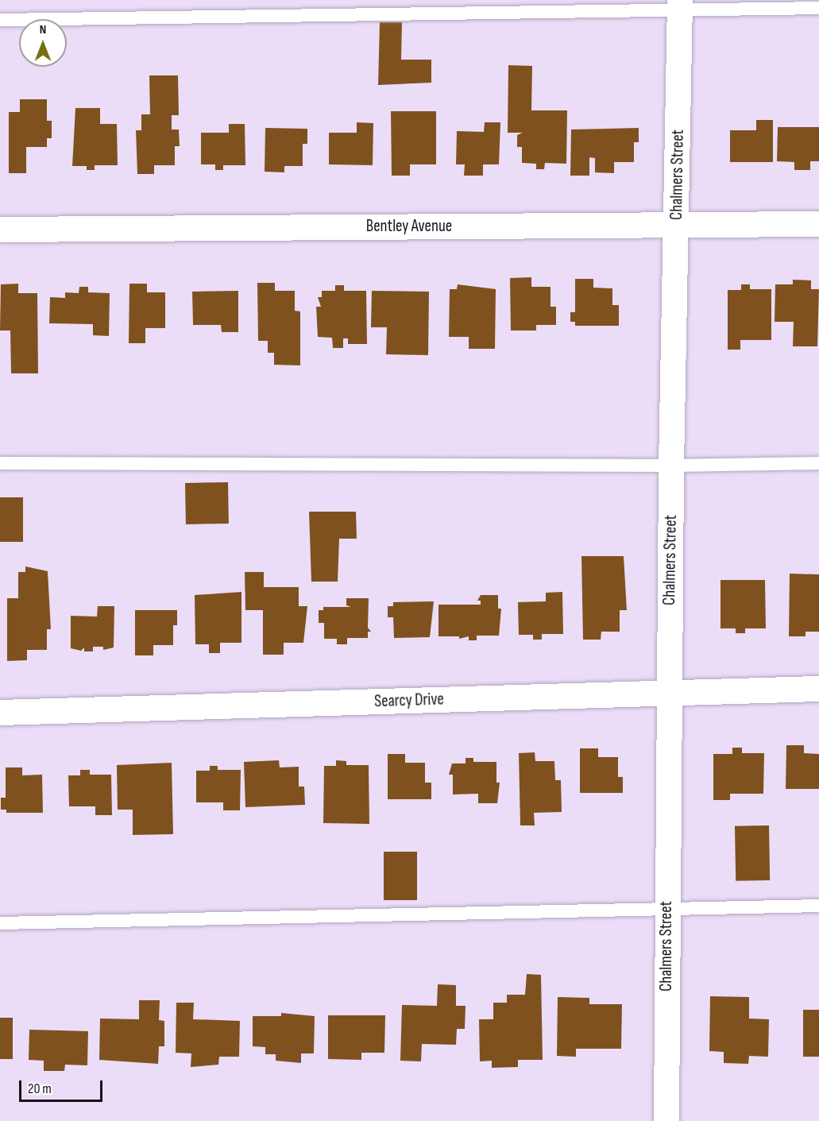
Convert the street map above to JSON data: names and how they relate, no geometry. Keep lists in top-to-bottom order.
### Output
{
  "streets": {
    "street": ["Chalmers Street", "Bentley Avenue", "Searcy Drive"]
  },
  "crossings": [
    ["Chalmers Street", "Bentley Avenue"],
    ["Chalmers Street", "Searcy Drive"]
  ],
  "scale_bar": "20 m",
  "north": "top"
}
